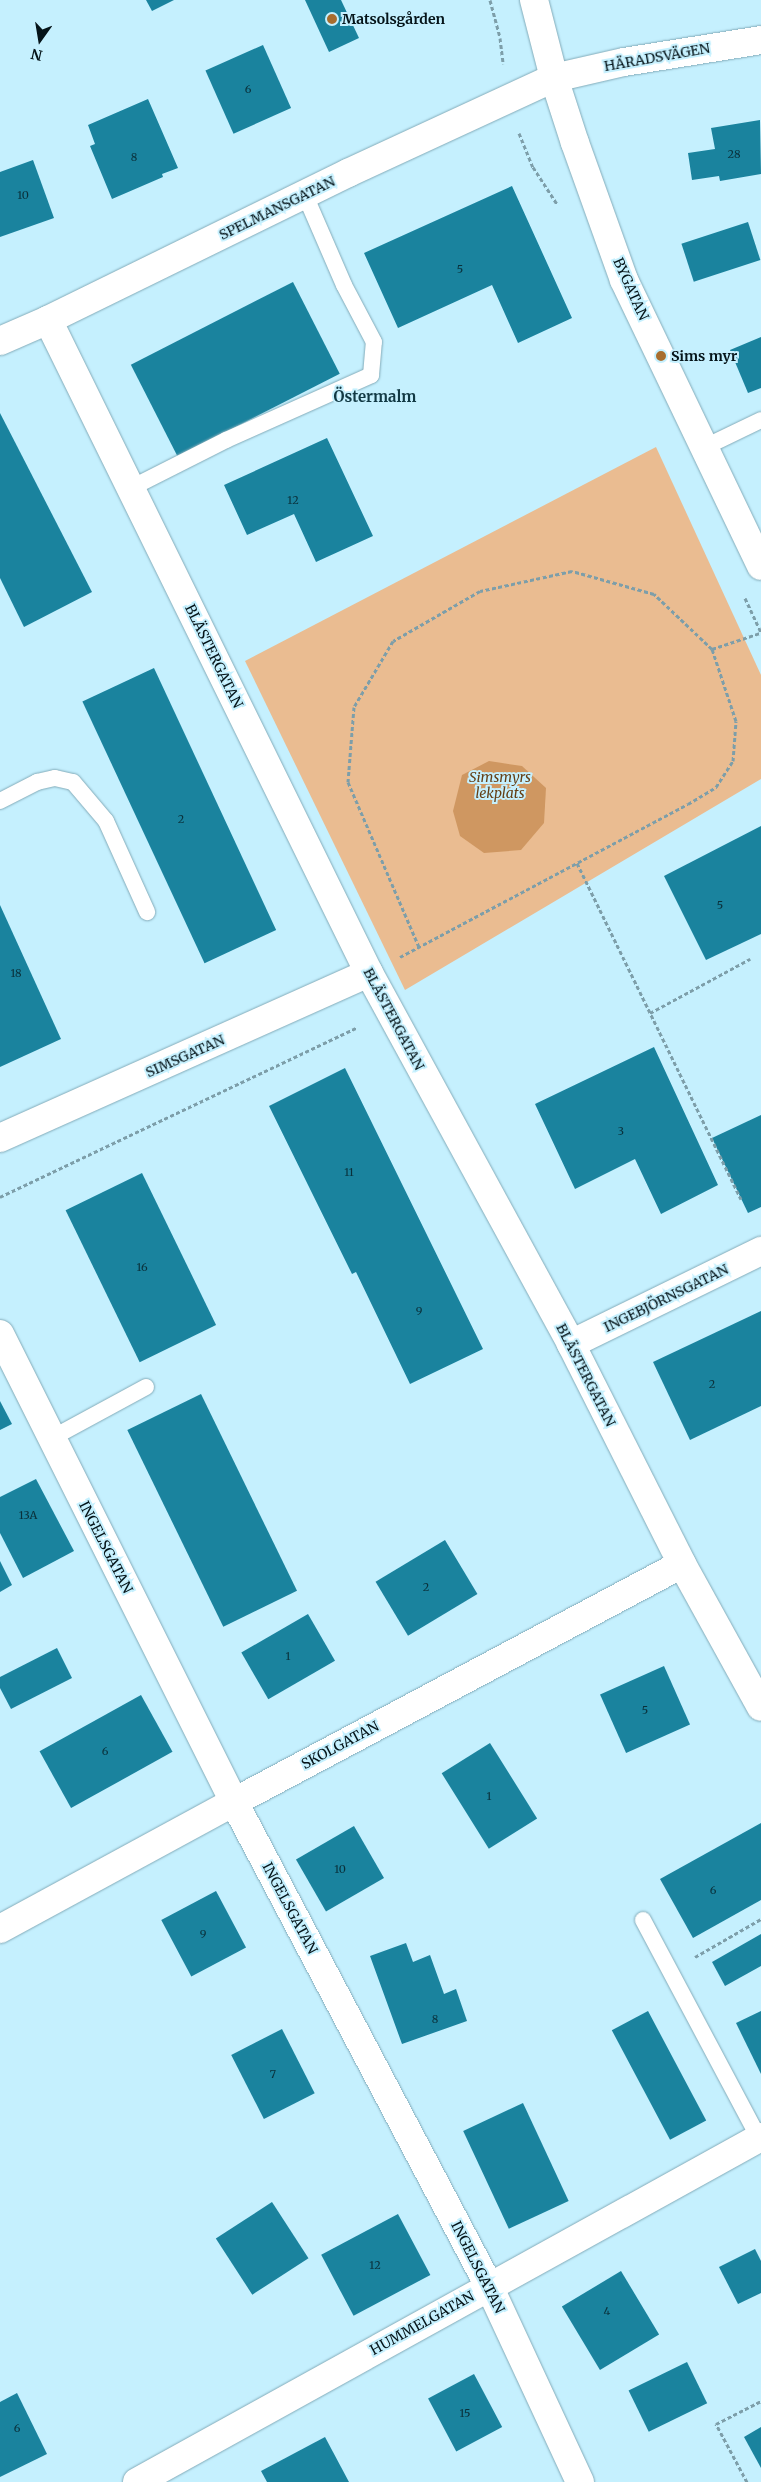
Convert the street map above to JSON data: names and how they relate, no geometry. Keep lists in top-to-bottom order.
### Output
{
  "streets": {
    "street": [
      "HÄRADSVÄGEN",
      "SPELMANSGATAN",
      "BYGATAN",
      "BLÄSTERGATAN",
      "SIMSGATAN",
      "INGEBJÖRNSGATAN",
      "INGELSGATAN",
      "SKOLGATAN",
      "HUMMELGATAN"
    ]
  },
  "crossings": [
    ["HÄRADSVÄGEN", "SPELMANSGATAN"],
    ["HÄRADSVÄGEN", "BYGATAN"],
    ["SPELMANSGATAN", "BYGATAN"],
    ["SPELMANSGATAN", "BLÄSTERGATAN"],
    ["BLÄSTERGATAN", "SIMSGATAN"],
    ["BLÄSTERGATAN", "INGEBJÖRNSGATAN"],
    ["BLÄSTERGATAN", "SKOLGATAN"],
    ["INGELSGATAN", "SKOLGATAN"],
    ["INGELSGATAN", "HUMMELGATAN"]
  ],
  "districts": ["Östermalm"],
  "parks": ["Simsmyrs lekplats"],
  "places": ["Matsolsgården", "Sims myr"],
  "house_numbers": [
    "6",
    "28",
    "8",
    "10",
    "5",
    "12",
    "2",
    "5",
    "18",
    "3",
    "11",
    "16",
    "9",
    "2",
    "13A",
    "2",
    "1",
    "5",
    "6",
    "1",
    "10",
    "6",
    "9",
    "8",
    "7",
    "12",
    "4",
    "15",
    "6"
  ],
  "north": "bottom"
}
